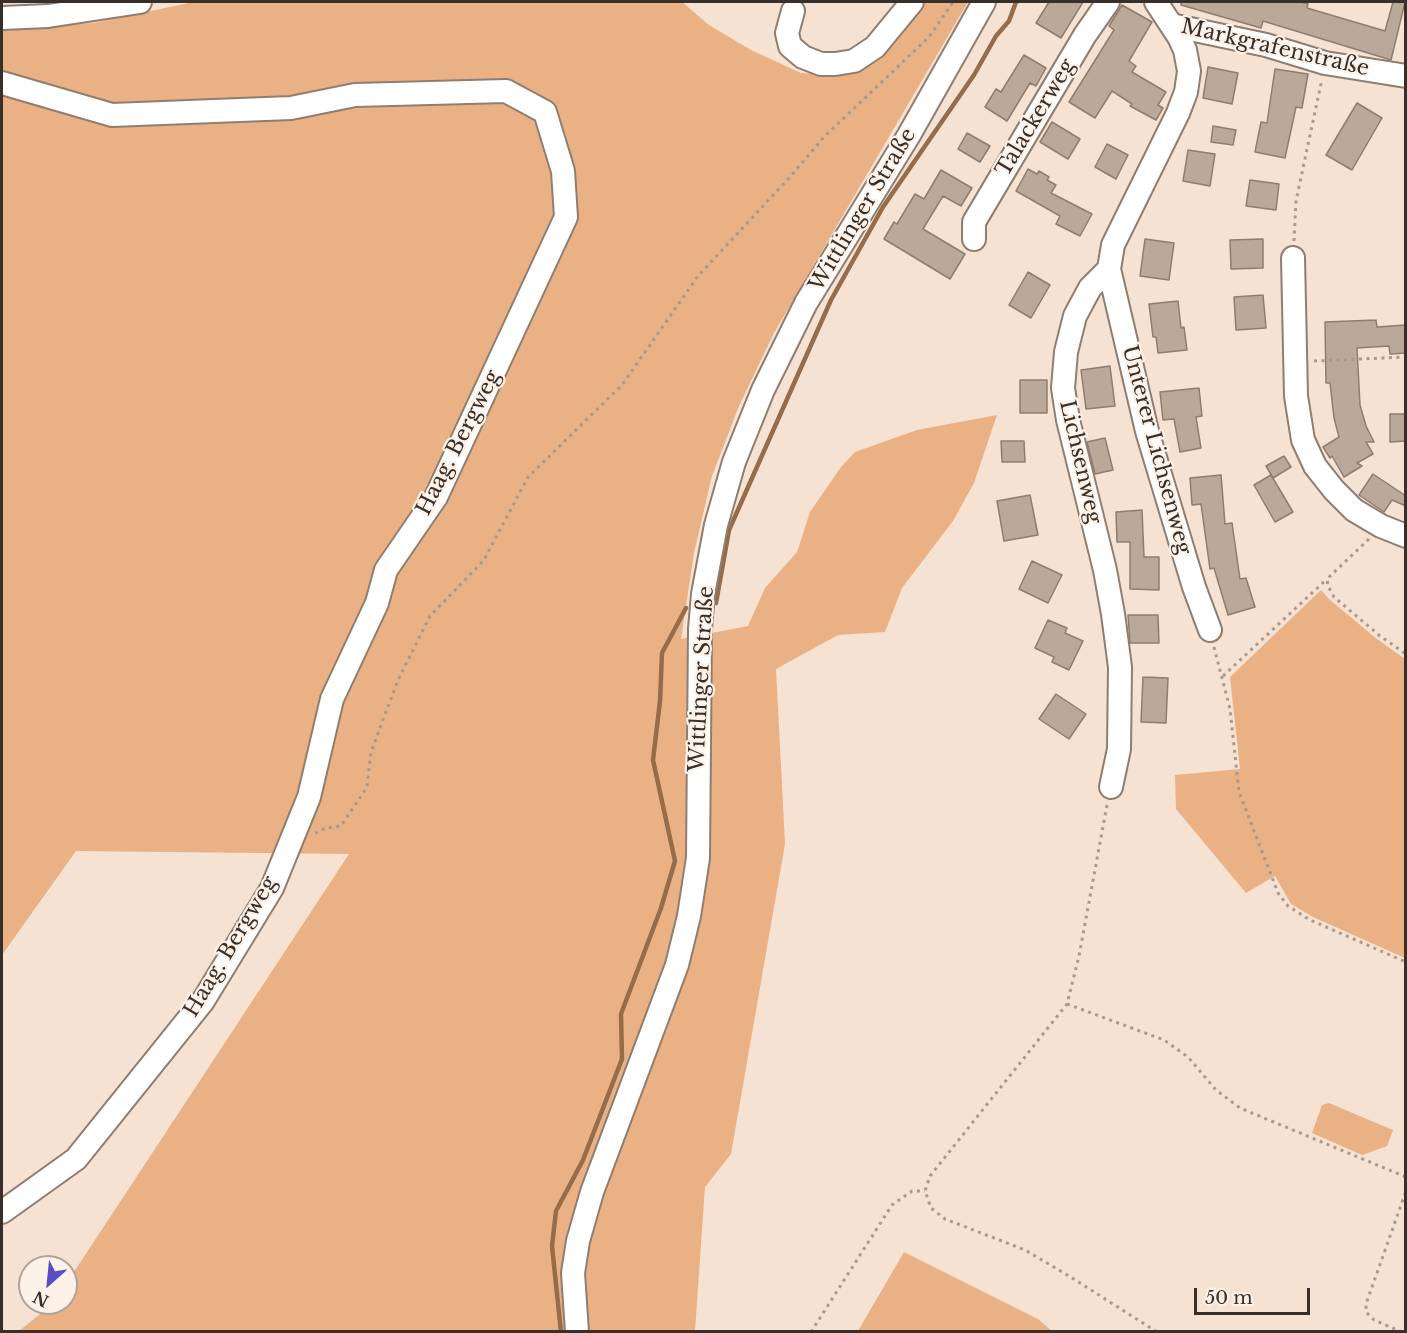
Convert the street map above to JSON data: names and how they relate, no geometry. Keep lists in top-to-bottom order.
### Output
{
  "streets": {
    "street": [
      "Markgrafenstraße",
      "Talackerweg",
      "Wittlinger Straße",
      "Haag. Bergweg",
      "Unterer Lichsenweg",
      "Lichsenweg"
    ]
  },
  "crossings": [
    ["Unterer Lichsenweg", "Lichsenweg"]
  ],
  "scale_bar": "50 m",
  "north": "bottom left"
}
